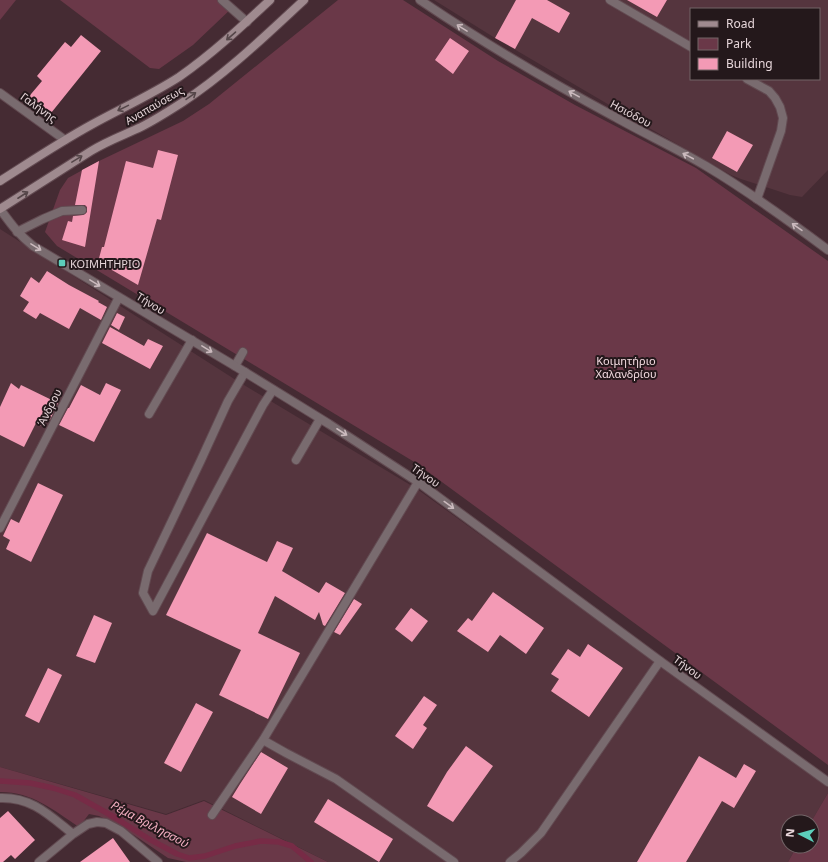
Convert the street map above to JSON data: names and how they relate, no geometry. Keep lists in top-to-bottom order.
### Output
{
  "streets": {
    "main road": ["Αναπαύσεως"],
    "street": [
      "Γαλήνης",
      "Ησιόδου",
      "Τήνου",
      "Άνδρου"
    ]
  },
  "crossings": [
    ["Αναπαύσεως", "Γαλήνης"],
    ["Αναπαύσεως", "Τήνου"],
    ["Τήνου", "Άνδρου"]
  ],
  "one_way": ["Ησιόδου", "Τήνου"],
  "water": ["Ρέμα Βριλησσού"],
  "parks": ["Κοιμητήριο Χαλανδρίου"],
  "places": {
    "transit": ["ΚΟΙΜΗΤΗΡΙΟ"]
  },
  "legend": ["Road", "Park", "Building"],
  "north": "left"
}
